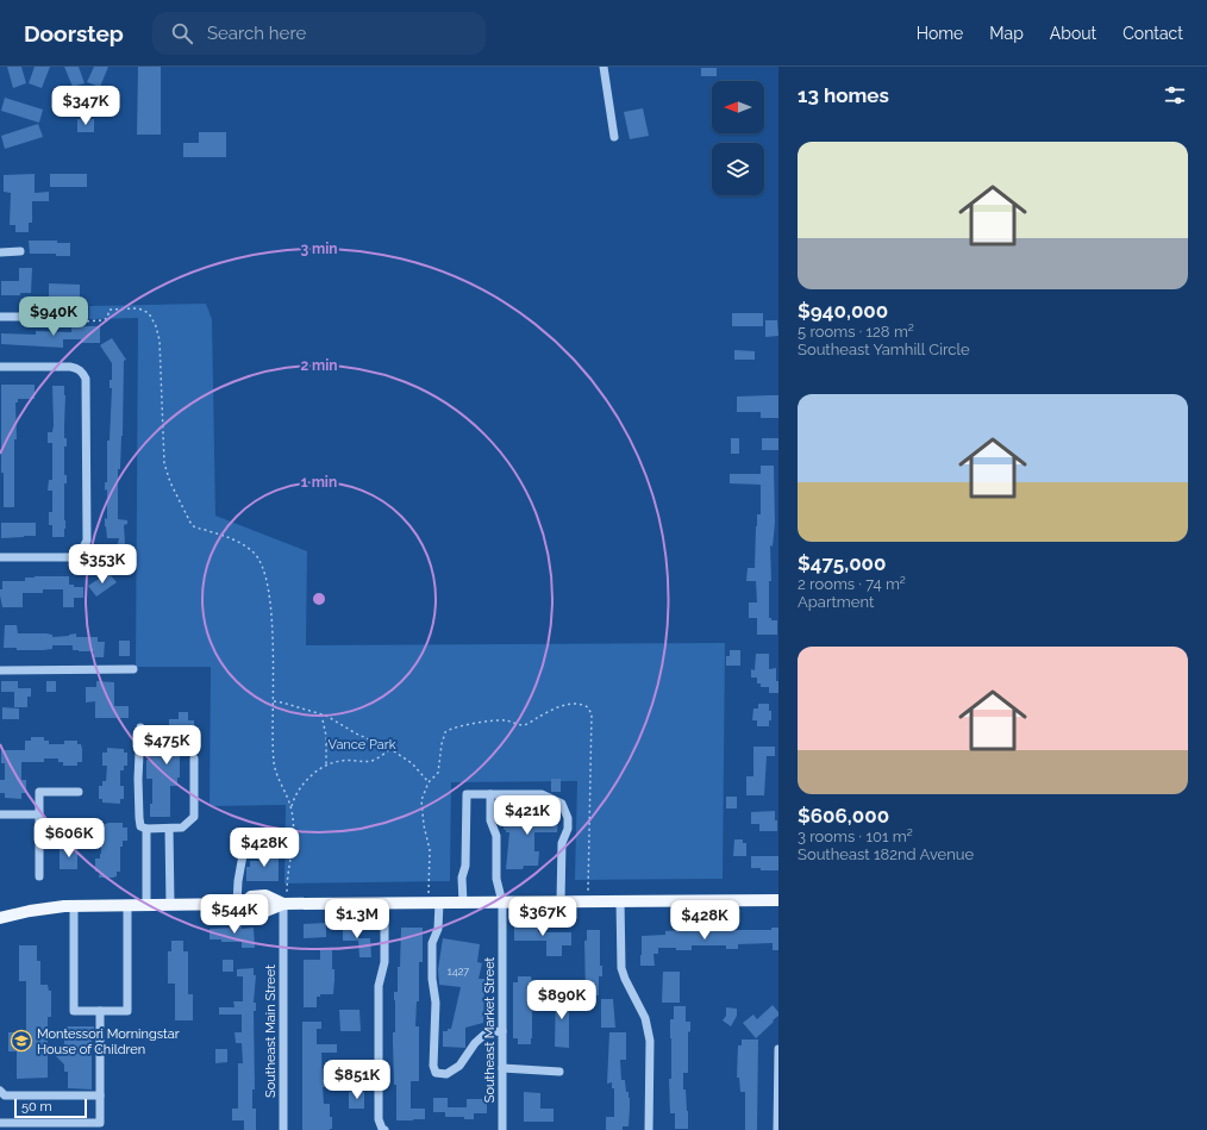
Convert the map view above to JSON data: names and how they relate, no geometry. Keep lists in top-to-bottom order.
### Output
{
  "streets": {
    "street": ["Southeast Market Street", "Southeast Main Street"]
  },
  "parks": ["Vance Park"],
  "places": {
    "school or university": ["Montessori Morningstar House of Children"]
  },
  "house_numbers": ["1427"],
  "scale_bar": "50 m",
  "north": "left",
  "page": {
    "header": "Doorstep",
    "search": "Search here",
    "nav": [
      "Home",
      "Map",
      "About",
      "Contact"
    ],
    "heading": "13 homes",
    "price": [
      "$347K",
      "$940K",
      "$353K",
      "$475K",
      "$421K",
      "$606K",
      "$428K",
      "$544K",
      "$367K",
      "$1.3M",
      "$428K",
      "$890K",
      "$851K"
    ],
    "list": [
      {
        "name": "$940,000",
        "note": "5 rooms · 128 m² · Southeast Yamhill Circle"
      },
      {
        "name": "$475,000",
        "note": "2 rooms · 74 m² · Apartment"
      },
      {
        "name": "$606,000",
        "note": "3 rooms · 101 m² · Southeast 182nd Avenue"
      }
    ],
    "scale": "50 m"
  },
  "rings": ["3 min", "2 min", "1 min"]
}
